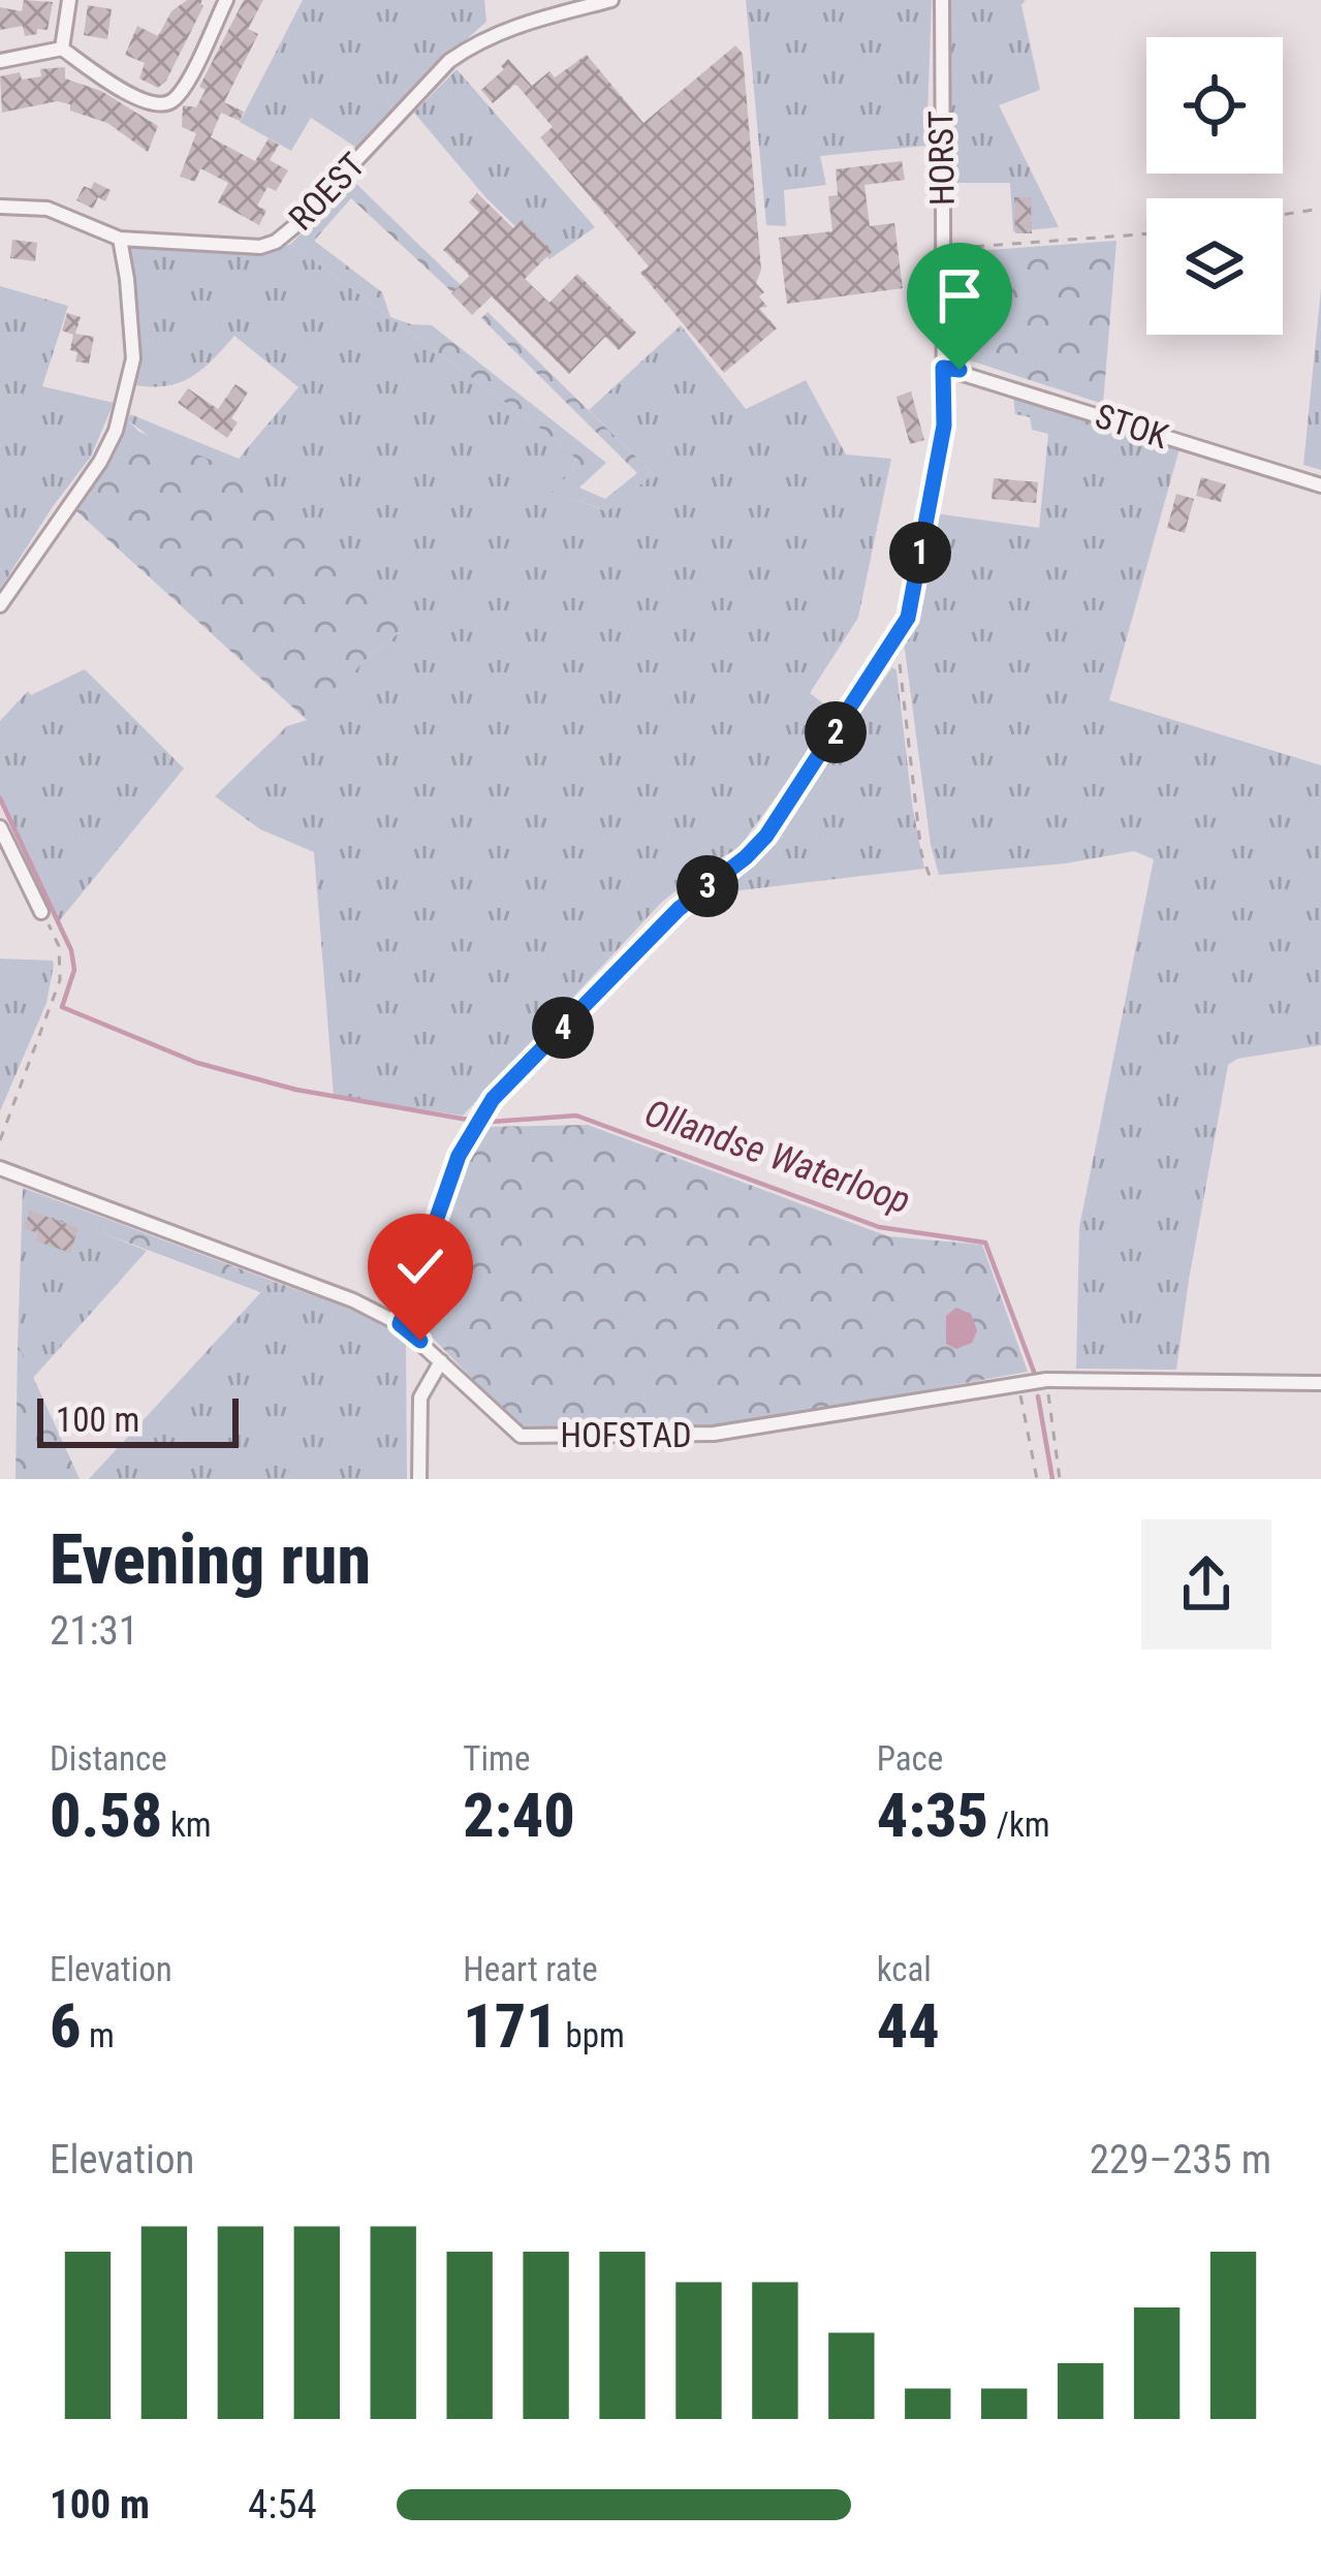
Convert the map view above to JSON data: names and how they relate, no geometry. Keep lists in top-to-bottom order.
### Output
{
  "streets": {
    "street": [
      "HORST",
      "ROEST",
      "STOK",
      "HOFSTAD"
    ]
  },
  "crossings": [
    ["HORST", "STOK"],
    ["HORST", "HOFSTAD"]
  ],
  "water": ["Ollandse Waterloop"],
  "scale_bar": "100 m",
  "page": {
    "pins": [
      "1",
      "2",
      "3",
      "4"
    ],
    "scale": "100 m",
    "heading": ["Evening run", "21:31"],
    "stats": [
      ["Distance", "0.58 km"],
      ["Time", "2:40"],
      ["Pace", "4:35 /km"],
      ["Elevation", "6 m"],
      ["Heart rate", "171 bpm"],
      ["kcal", "44"]
    ],
    "chart": ["Elevation", "229–235 m"],
    "list": [
      {
        "name": "100 m",
        "note": "4:54"
      }
    ]
  }
}
